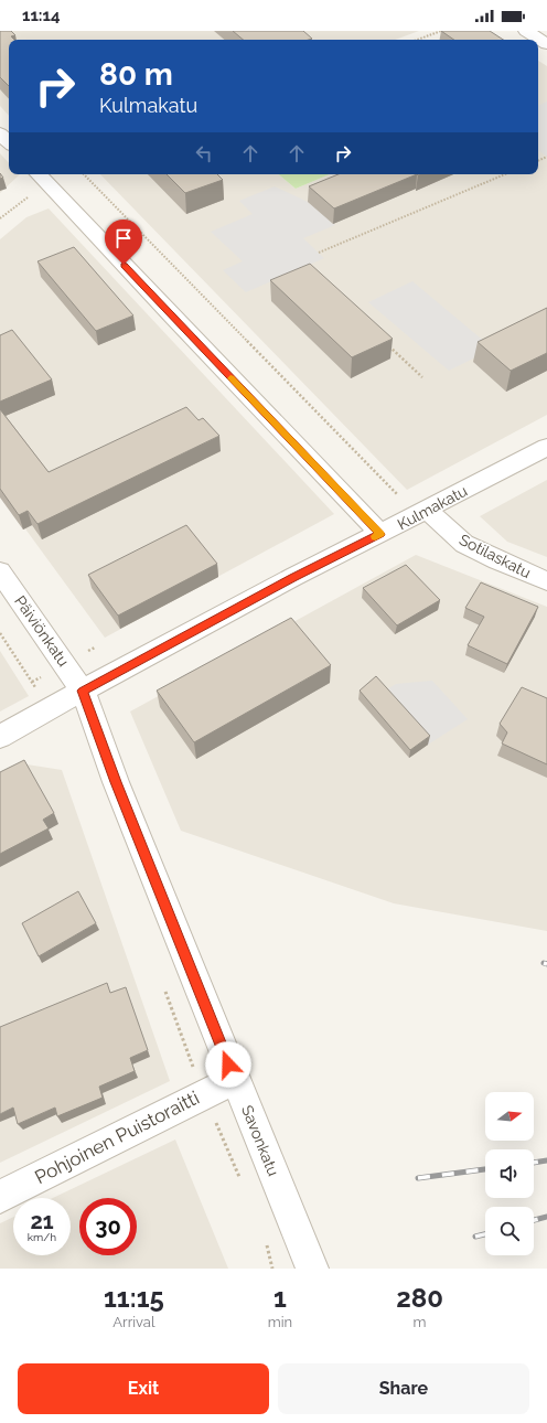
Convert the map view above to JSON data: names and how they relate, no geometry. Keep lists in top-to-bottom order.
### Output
{
  "streets": {
    "street": [
      "Kulmakatu",
      "Sotilaskatu",
      "Päiviönkatu",
      "Pohjoinen Puistoraitti",
      "Savonkatu"
    ]
  },
  "crossings": [
    ["Kulmakatu", "Sotilaskatu"],
    ["Kulmakatu", "Päiviönkatu"],
    ["Kulmakatu", "Savonkatu"],
    ["Päiviönkatu", "Savonkatu"],
    ["Pohjoinen Puistoraitti", "Savonkatu"]
  ],
  "north": "right",
  "page": {
    "status": "11:14",
    "turn": ["80 m", "Kulmakatu"],
    "speed": "21 km/h",
    "limit": "30",
    "eta": [
      "11:15",
      "Arrival",
      "1",
      "min",
      "280",
      "m"
    ],
    "buttons": ["Exit", "Share"]
  }
}
